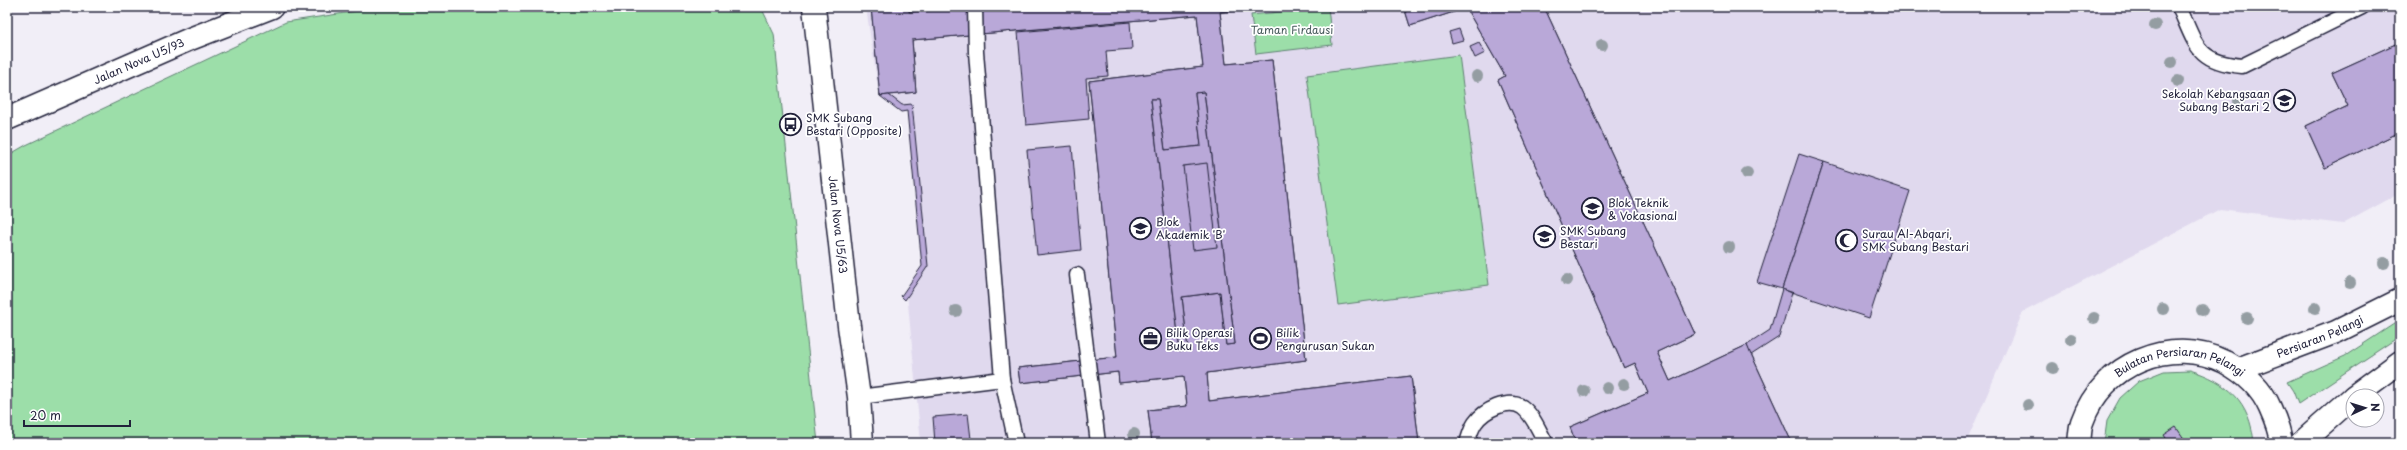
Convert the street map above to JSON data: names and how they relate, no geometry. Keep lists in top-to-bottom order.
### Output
{
  "streets": {
    "street": [
      "Jalan Nova U5/93",
      "Jalan Nova U5/63",
      "Persiaran Pelangi",
      "Bulatan Persiaran Pelangi"
    ]
  },
  "crossings": [
    ["Persiaran Pelangi", "Bulatan Persiaran Pelangi"]
  ],
  "parks": ["Taman Firdausi"],
  "places": {
    "school or university": [
      "Sekolah Kebangsaan Subang Bestari 2",
      "Blok Teknik & Vokasional",
      "Blok Akademik 'B'",
      "SMK Subang Bestari"
    ],
    "bus stop": ["SMK Subang Bestari (Opposite)"],
    "mosque": ["Surau Al-Abqari, SMK Subang Bestari"],
    "office": ["Bilik Operasi Buku Teks"],
    "sports": ["Bilik Pengurusan Sukan"]
  },
  "scale_bar": "20 m",
  "north": "right"
}
